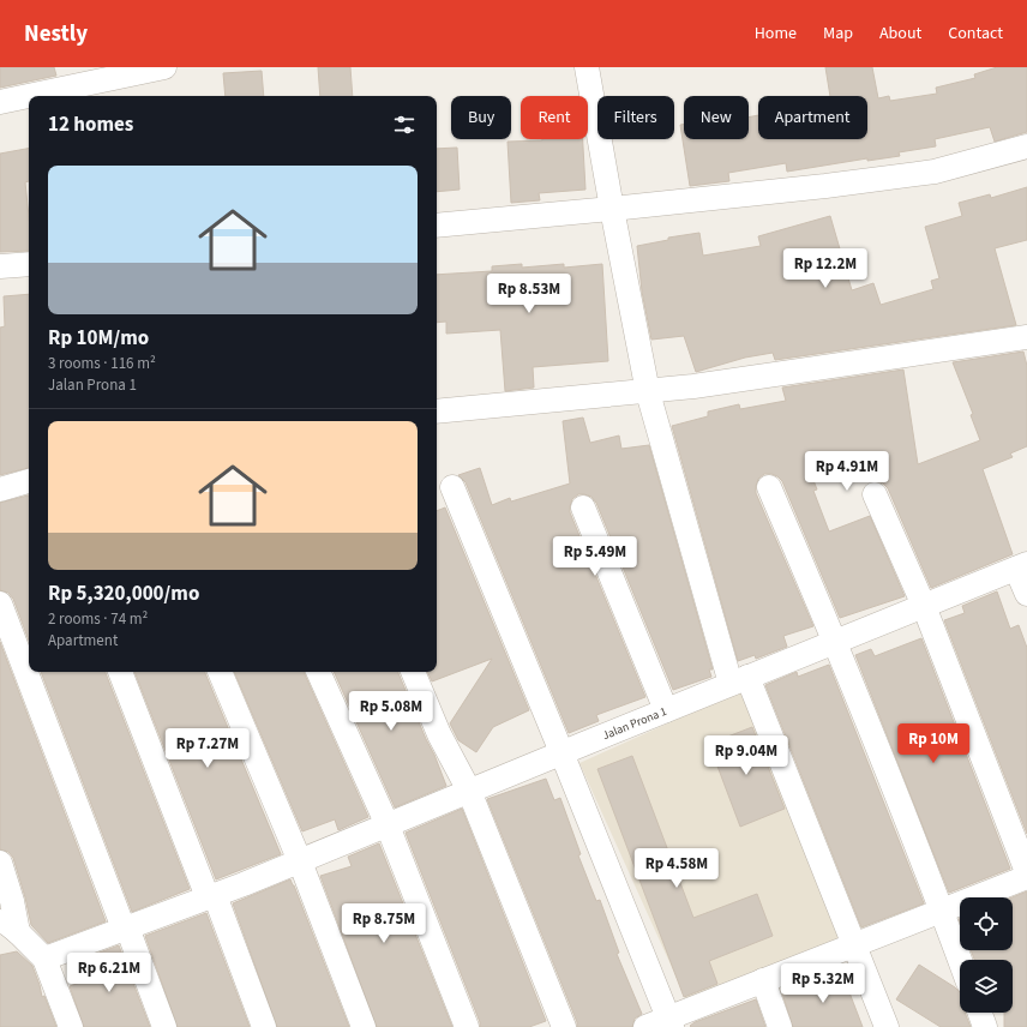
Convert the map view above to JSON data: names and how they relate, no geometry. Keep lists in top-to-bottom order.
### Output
{
  "streets": {
    "street": ["Jalan Prona 1"]
  },
  "page": {
    "header": "Nestly",
    "nav": [
      "Home",
      "Map",
      "About",
      "Contact"
    ],
    "chip": [
      "Buy",
      "Rent",
      "Filters",
      "New",
      "Apartment"
    ],
    "heading": "12 homes",
    "list": [
      {
        "name": "Rp 10M/mo",
        "note": "3 rooms · 116 m² · Jalan Prona 1"
      },
      {
        "name": "Rp 5,320,000/mo",
        "note": "2 rooms · 74 m² · Apartment"
      }
    ],
    "price": [
      "Rp 12.2M",
      "Rp 8.53M",
      "Rp 4.91M",
      "Rp 5.49M",
      "Rp 5.08M",
      "Rp 10M",
      "Rp 7.27M",
      "Rp 9.04M",
      "Rp 4.58M",
      "Rp 8.75M",
      "Rp 6.21M",
      "Rp 5.32M"
    ]
  }
}
